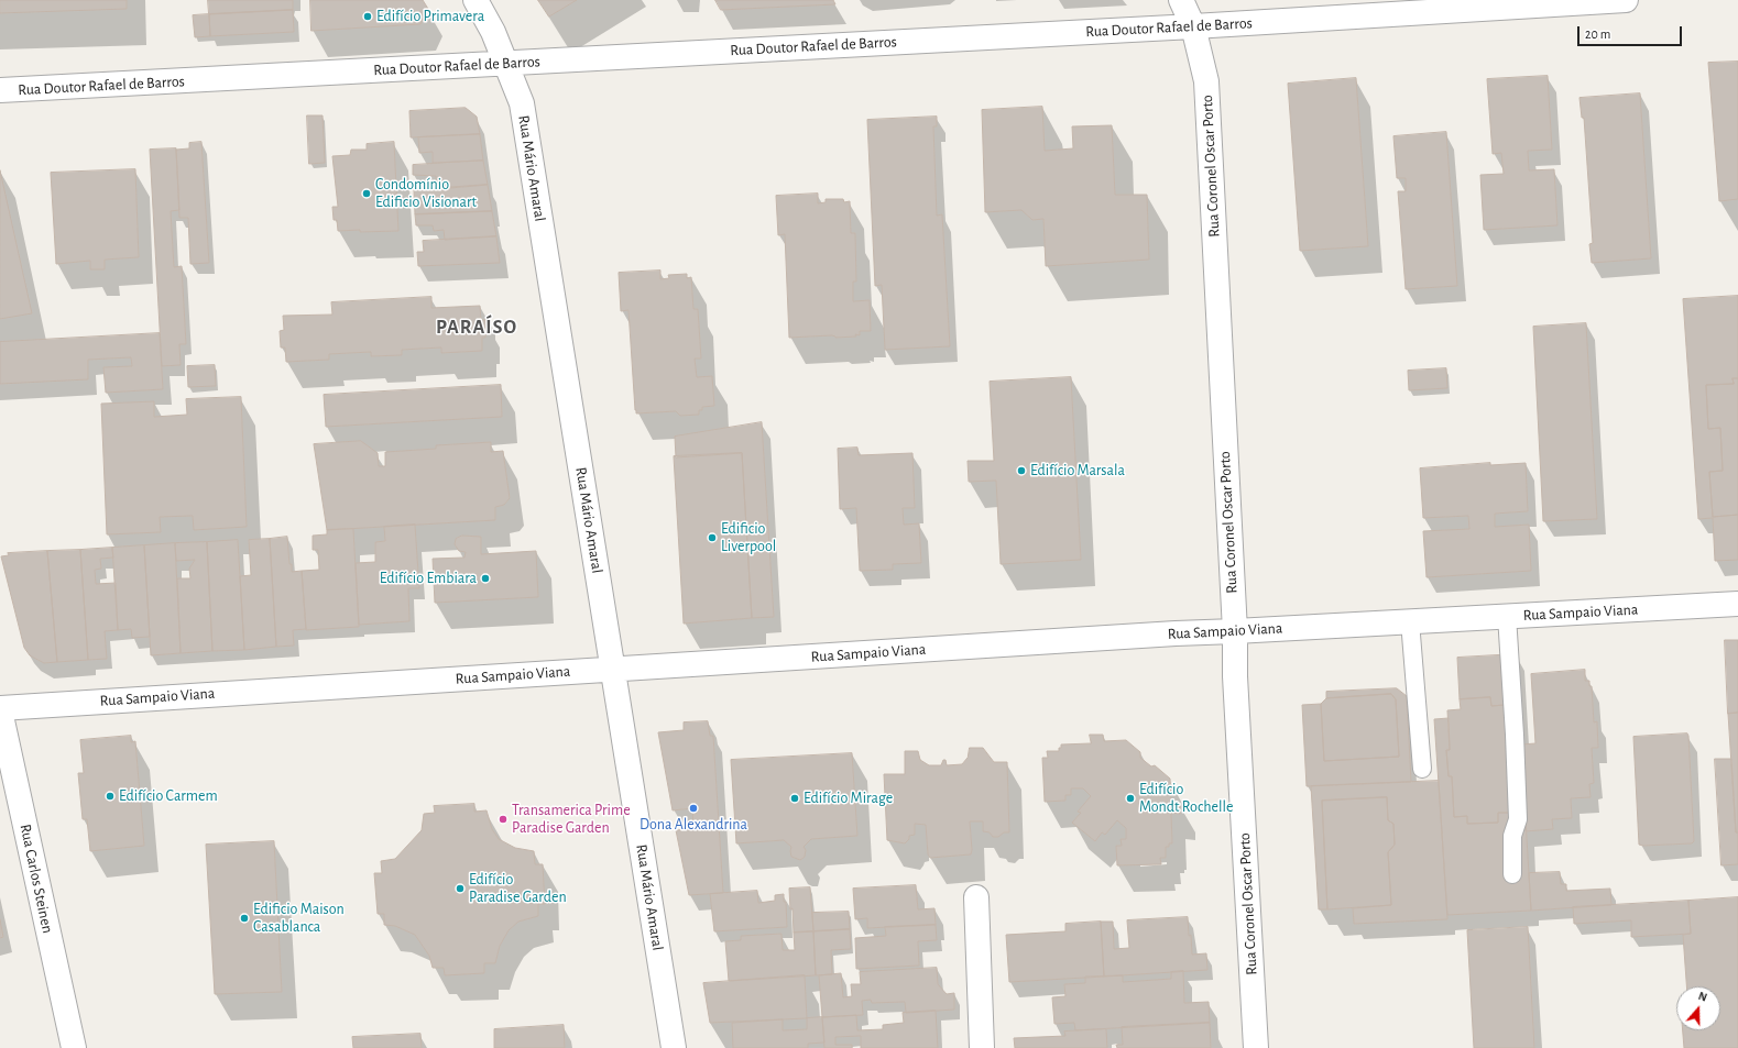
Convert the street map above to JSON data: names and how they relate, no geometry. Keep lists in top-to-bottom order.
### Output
{
  "streets": {
    "street": [
      "Rua Doutor Rafael de Barros",
      "Rua Coronel Oscar Porto",
      "Rua Mário Amaral",
      "Rua Sampaio Viana",
      "Rua Carlos Steinen"
    ]
  },
  "crossings": [
    ["Rua Doutor Rafael de Barros", "Rua Coronel Oscar Porto"],
    ["Rua Doutor Rafael de Barros", "Rua Mário Amaral"],
    ["Rua Coronel Oscar Porto", "Rua Sampaio Viana"],
    ["Rua Mário Amaral", "Rua Sampaio Viana"],
    ["Rua Sampaio Viana", "Rua Carlos Steinen"]
  ],
  "districts": ["PARAÍSO"],
  "places": [
    "Edifício Primavera",
    "Condomínio Edificio Visionart",
    "Edifício Marsala",
    "Edificio Liverpool",
    "Edifício Embiara",
    "Edifício Carmem",
    "Edifício Mirage",
    "Edifício Mondt Rochelle",
    "Dona Alexandrina",
    "Transamerica Prime Paradise Garden",
    "Edifício Paradise Garden",
    "Edificio Maison Casablanca"
  ],
  "scale_bar": "20 m",
  "north": "top"
}
